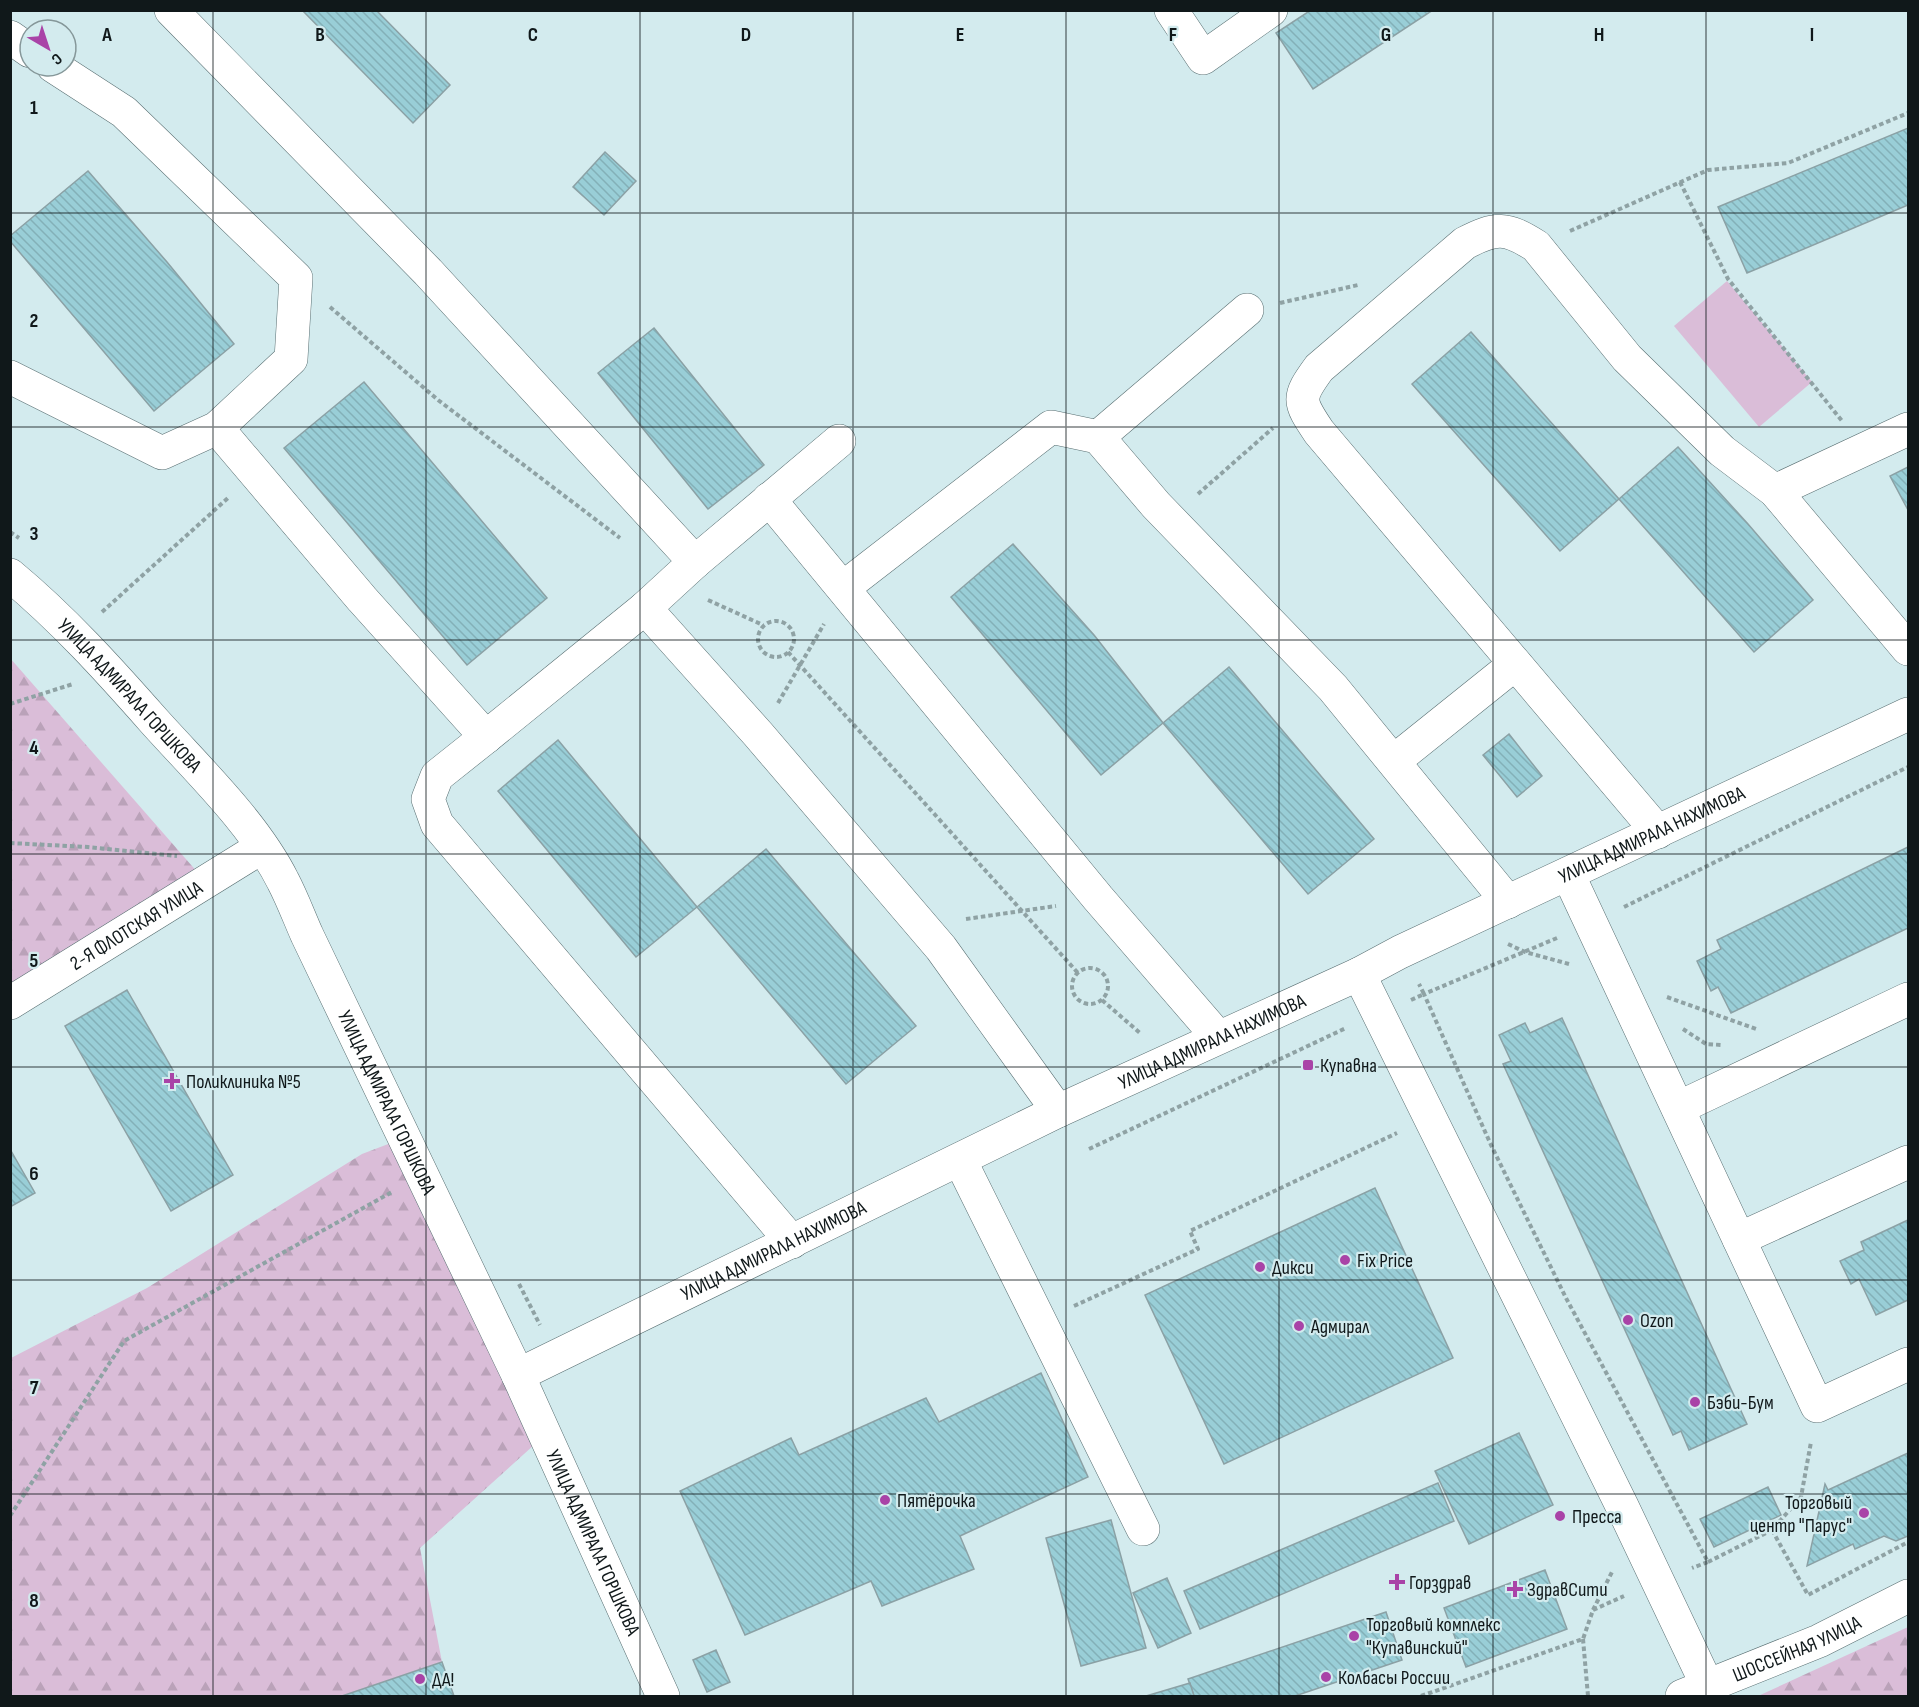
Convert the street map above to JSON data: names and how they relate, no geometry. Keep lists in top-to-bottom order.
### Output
{
  "streets": {
    "street": [
      "УЛИЦА АДМИРАЛА ГОРШКОВА",
      "УЛИЦА АДМИРАЛА НАХИМОВА",
      "2-Я ФЛОТСКАЯ УЛИЦА",
      "ШОССЕЙНАЯ УЛИЦА"
    ]
  },
  "crossings": [
    ["УЛИЦА АДМИРАЛА ГОРШКОВА", "УЛИЦА АДМИРАЛА НАХИМОВА"],
    ["УЛИЦА АДМИРАЛА ГОРШКОВА", "2-Я ФЛОТСКАЯ УЛИЦА"]
  ],
  "places": {
    "transit": ["Купавна"],
    "health": ["Поликлиника №5", "Горздрав", "ЗдравСити"],
    "other": [
      "Fix Price",
      "Дикси",
      "Ozon",
      "Адмирал",
      "Бэби-Бум",
      "Пятёрочка",
      "Торговый центр \"Парус\"",
      "Пресса",
      "Торговый комплекс \"Купавинский\"",
      "Колбасы России",
      "ДА!"
    ]
  },
  "north": "bottom right",
  "grid": {
    "columns": [
      "A",
      "B",
      "C",
      "D",
      "E",
      "F",
      "G",
      "H",
      "I"
    ],
    "rows": [
      "1",
      "2",
      "3",
      "4",
      "5",
      "6",
      "7",
      "8"
    ]
  }
}
